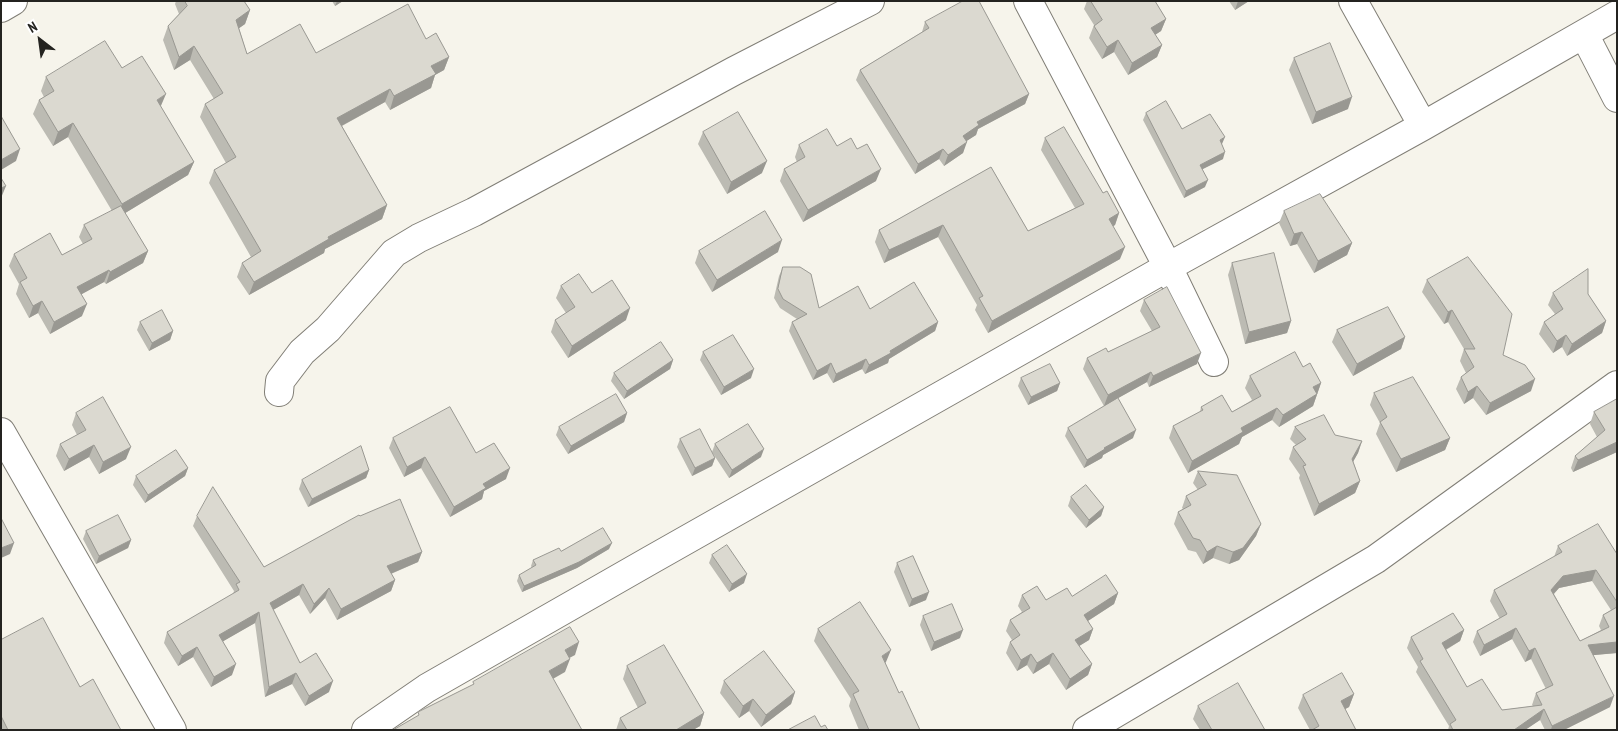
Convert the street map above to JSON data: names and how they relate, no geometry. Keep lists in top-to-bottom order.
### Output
{
  "north": "top left"
}
